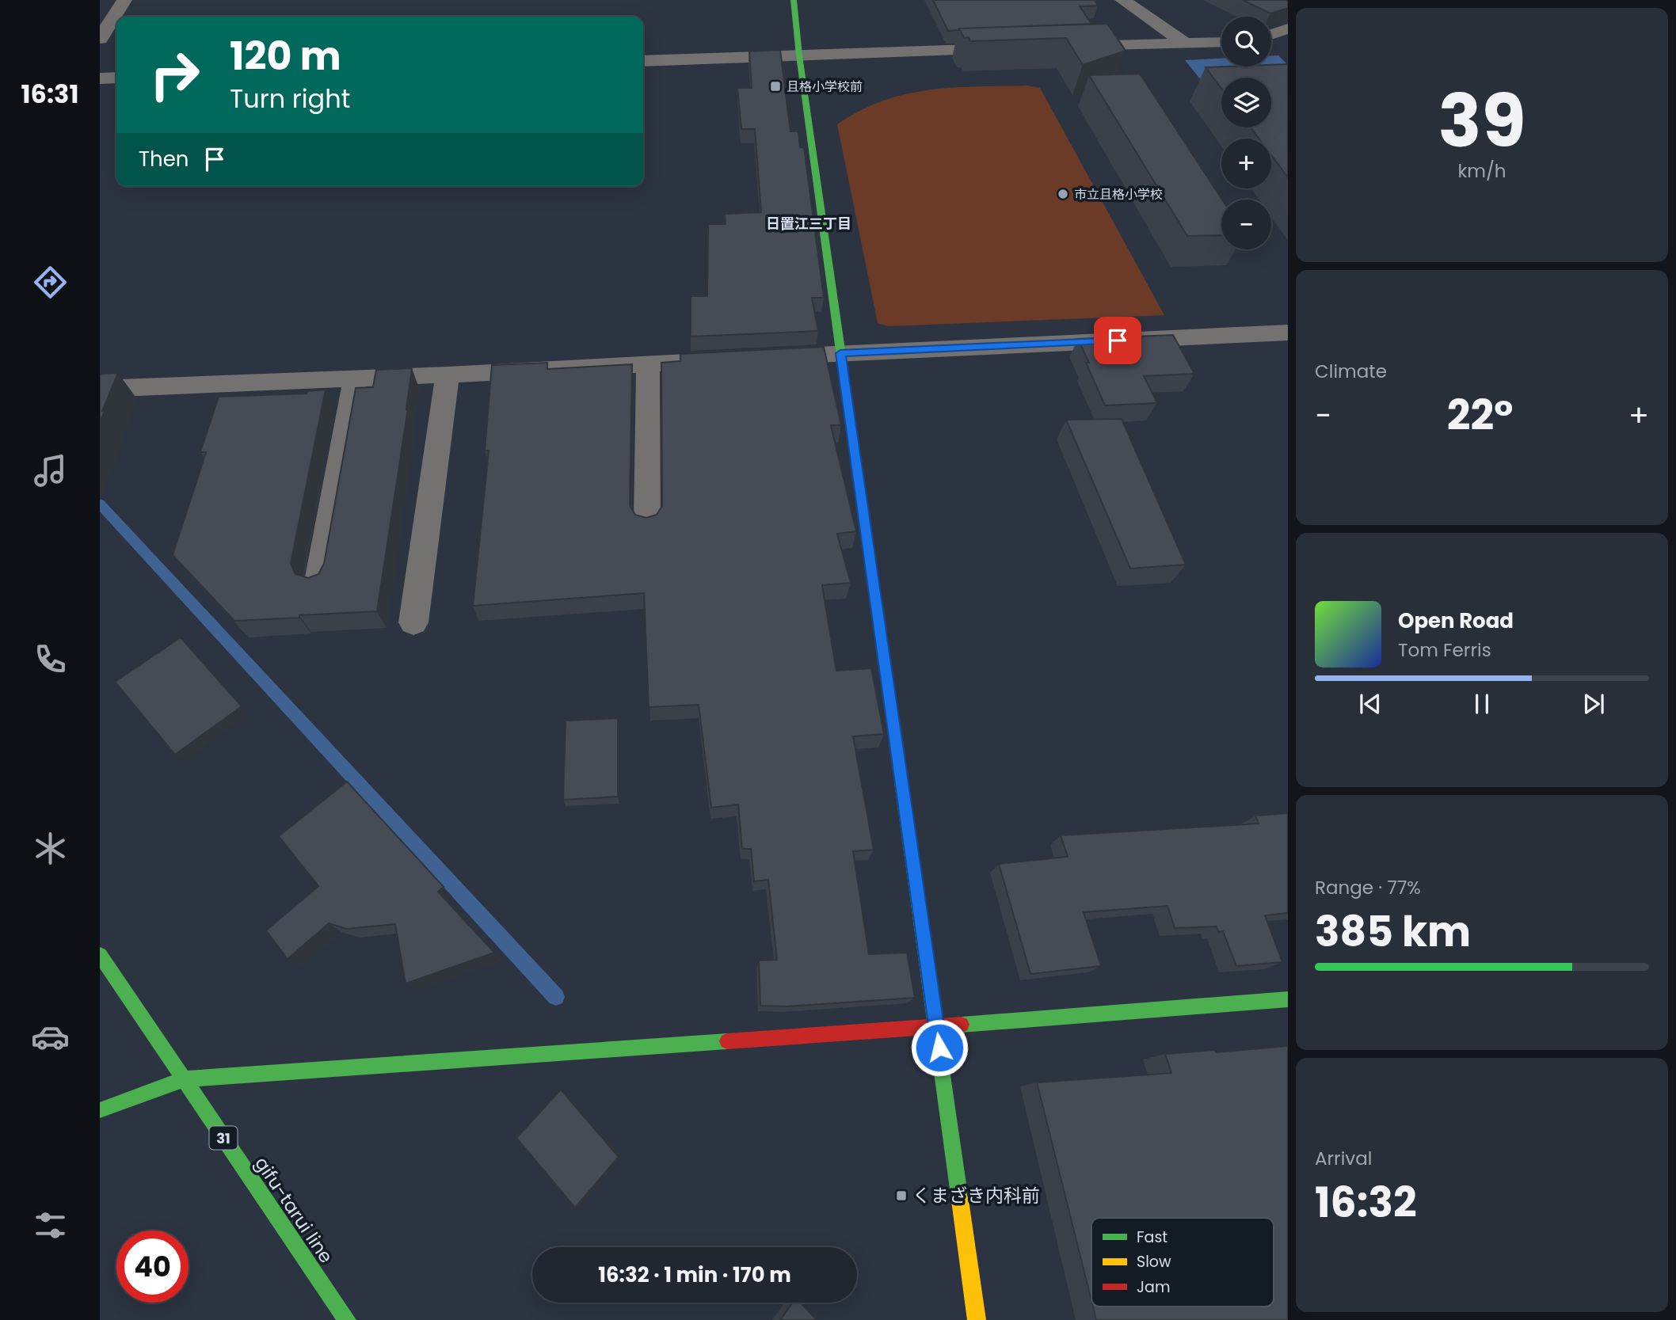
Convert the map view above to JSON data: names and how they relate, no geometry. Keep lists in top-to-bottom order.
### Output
{
  "streets": {
    "street": ["31", "gifu-tarui line"]
  },
  "districts": ["日置江三丁目"],
  "places": {
    "transit": ["且格小学校前", "くまざき内科前"],
    "other": ["市立且格小学校"]
  },
  "legend": ["Fast", "Slow", "Jam"],
  "page": {
    "tabs": "16:31",
    "tile": [
      ["39", "km/h"],
      "Climate",
      ["Range · 77%", "385 km"],
      ["Arrival", "16:32"]
    ],
    "map_buttons": ["+", "−"],
    "turn": ["120 m", "Turn right"],
    "then": "Then",
    "heat": ["−", "22°", "+"],
    "song": ["Open Road", "Tom Ferris"],
    "limit": "40",
    "trip": "16:32 · 1 min · 170 m"
  }
}
